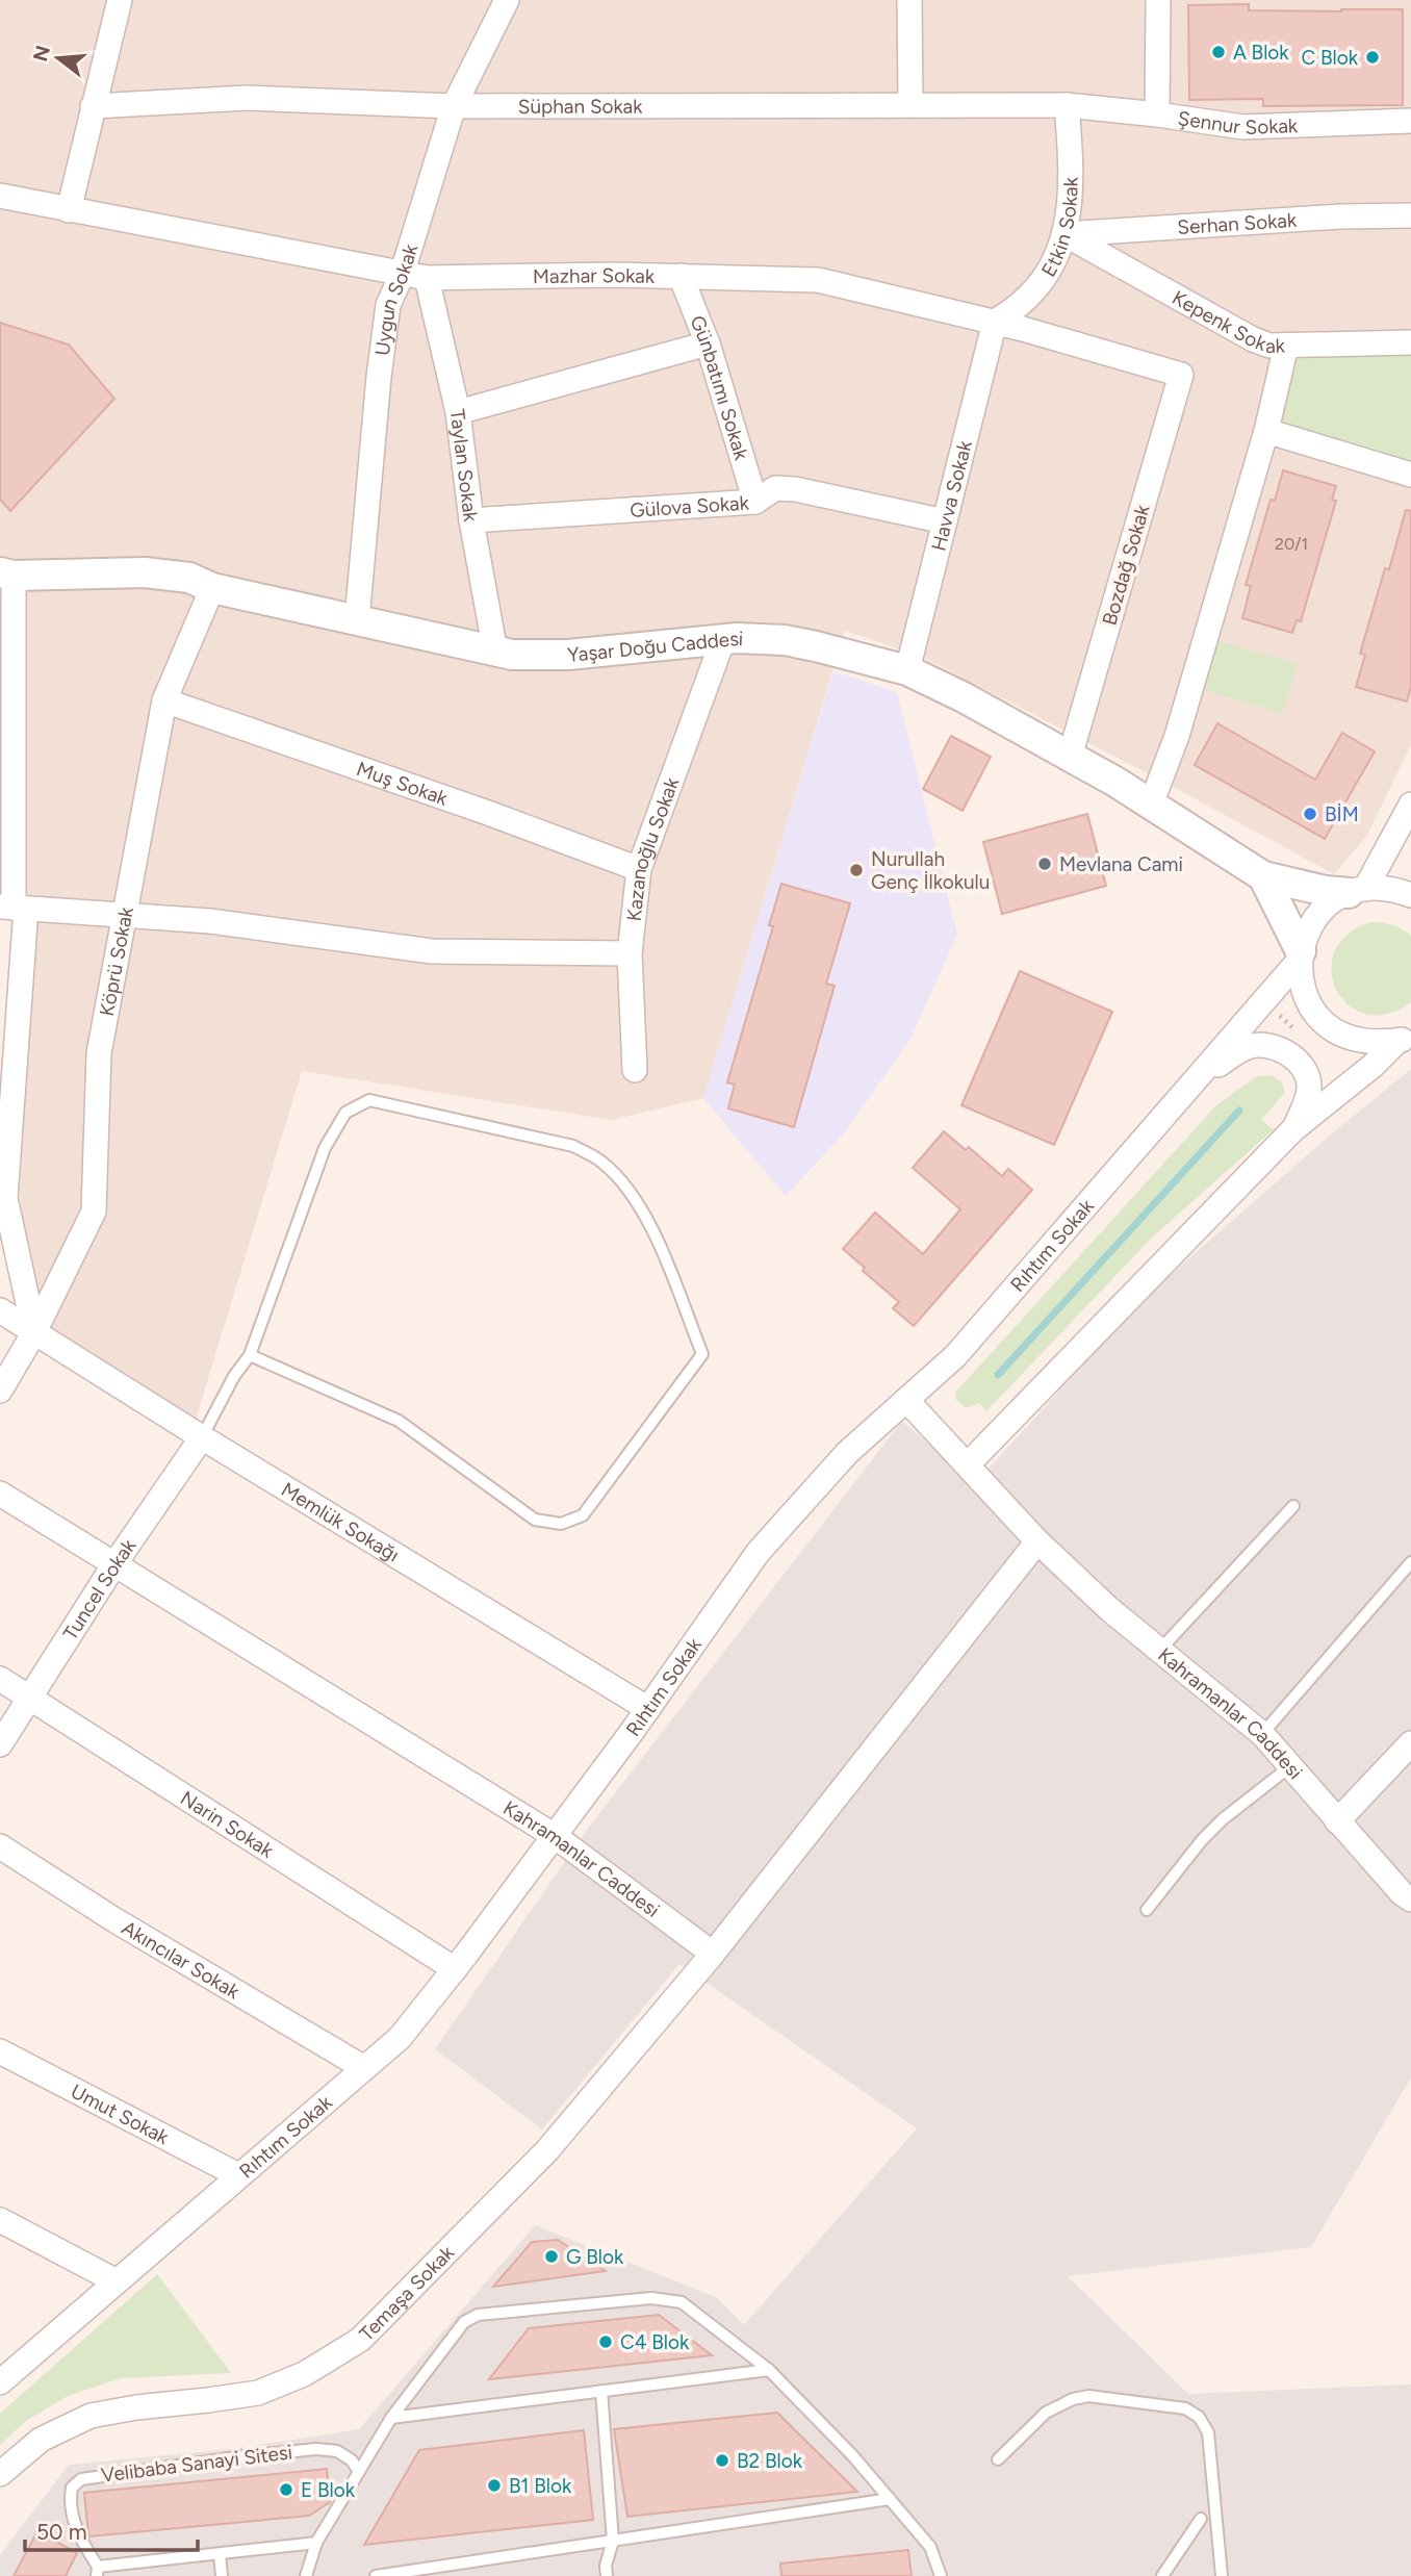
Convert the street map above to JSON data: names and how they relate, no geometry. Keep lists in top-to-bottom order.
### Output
{
  "streets": {
    "street": [
      "Süphan Sokak",
      "Şennur Sokak",
      "Serhan Sokak",
      "Etkin Sokak",
      "Mazhar Sokak",
      "Uygun Sokak",
      "Kepenk Sokak",
      "Günbatımı Sokak",
      "Taylan Sokak",
      "Havva Sokak",
      "Gülova Sokak",
      "Bozdağ Sokak",
      "Yaşar Doğu Caddesi",
      "Muş Sokak",
      "Kazanoğlu Sokak",
      "Köprü Sokak",
      "Rıhtım Sokak",
      "Memlük Sokağı",
      "Tuncel Sokak",
      "Kahramanlar Caddesi",
      "Narin Sokak",
      "Akıncılar Sokak",
      "Umut Sokak",
      "Temaşa Sokak"
    ],
    "lane": ["Velibaba Sanayi Sitesi"]
  },
  "crossings": [
    ["Süphan Sokak", "Şennur Sokak"],
    ["Süphan Sokak", "Etkin Sokak"],
    ["Süphan Sokak", "Uygun Sokak"],
    ["Şennur Sokak", "Etkin Sokak"],
    ["Serhan Sokak", "Etkin Sokak"],
    ["Serhan Sokak", "Kepenk Sokak"],
    ["Etkin Sokak", "Mazhar Sokak"],
    ["Etkin Sokak", "Kepenk Sokak"],
    ["Etkin Sokak", "Havva Sokak"],
    ["Mazhar Sokak", "Uygun Sokak"],
    ["Mazhar Sokak", "Günbatımı Sokak"],
    ["Mazhar Sokak", "Taylan Sokak"],
    ["Mazhar Sokak", "Havva Sokak"],
    ["Mazhar Sokak", "Bozdağ Sokak"],
    ["Uygun Sokak", "Yaşar Doğu Caddesi"],
    ["Günbatımı Sokak", "Gülova Sokak"],
    ["Taylan Sokak", "Gülova Sokak"],
    ["Taylan Sokak", "Yaşar Doğu Caddesi"],
    ["Havva Sokak", "Gülova Sokak"],
    ["Havva Sokak", "Yaşar Doğu Caddesi"],
    ["Bozdağ Sokak", "Yaşar Doğu Caddesi"],
    ["Yaşar Doğu Caddesi", "Kazanoğlu Sokak"],
    ["Yaşar Doğu Caddesi", "Köprü Sokak"],
    ["Muş Sokak", "Kazanoğlu Sokak"],
    ["Muş Sokak", "Köprü Sokak"],
    ["Köprü Sokak", "Memlük Sokağı"],
    ["Rıhtım Sokak", "Memlük Sokağı"],
    ["Rıhtım Sokak", "Kahramanlar Caddesi"],
    ["Rıhtım Sokak", "Narin Sokak"],
    ["Rıhtım Sokak", "Akıncılar Sokak"],
    ["Rıhtım Sokak", "Umut Sokak"],
    ["Memlük Sokağı", "Tuncel Sokak"],
    ["Tuncel Sokak", "Kahramanlar Caddesi"],
    ["Tuncel Sokak", "Narin Sokak"],
    ["Kahramanlar Caddesi", "Temaşa Sokak"]
  ],
  "places": [
    "A Blok",
    "C Blok",
    "BİM",
    "Mevlana Cami",
    "Nurullah Genç İlkokulu",
    "G Blok",
    "C4 Blok",
    "B2 Blok",
    "B1 Blok",
    "E Blok"
  ],
  "house_numbers": ["20/1"],
  "scale_bar": "50 m",
  "north": "left"
}
